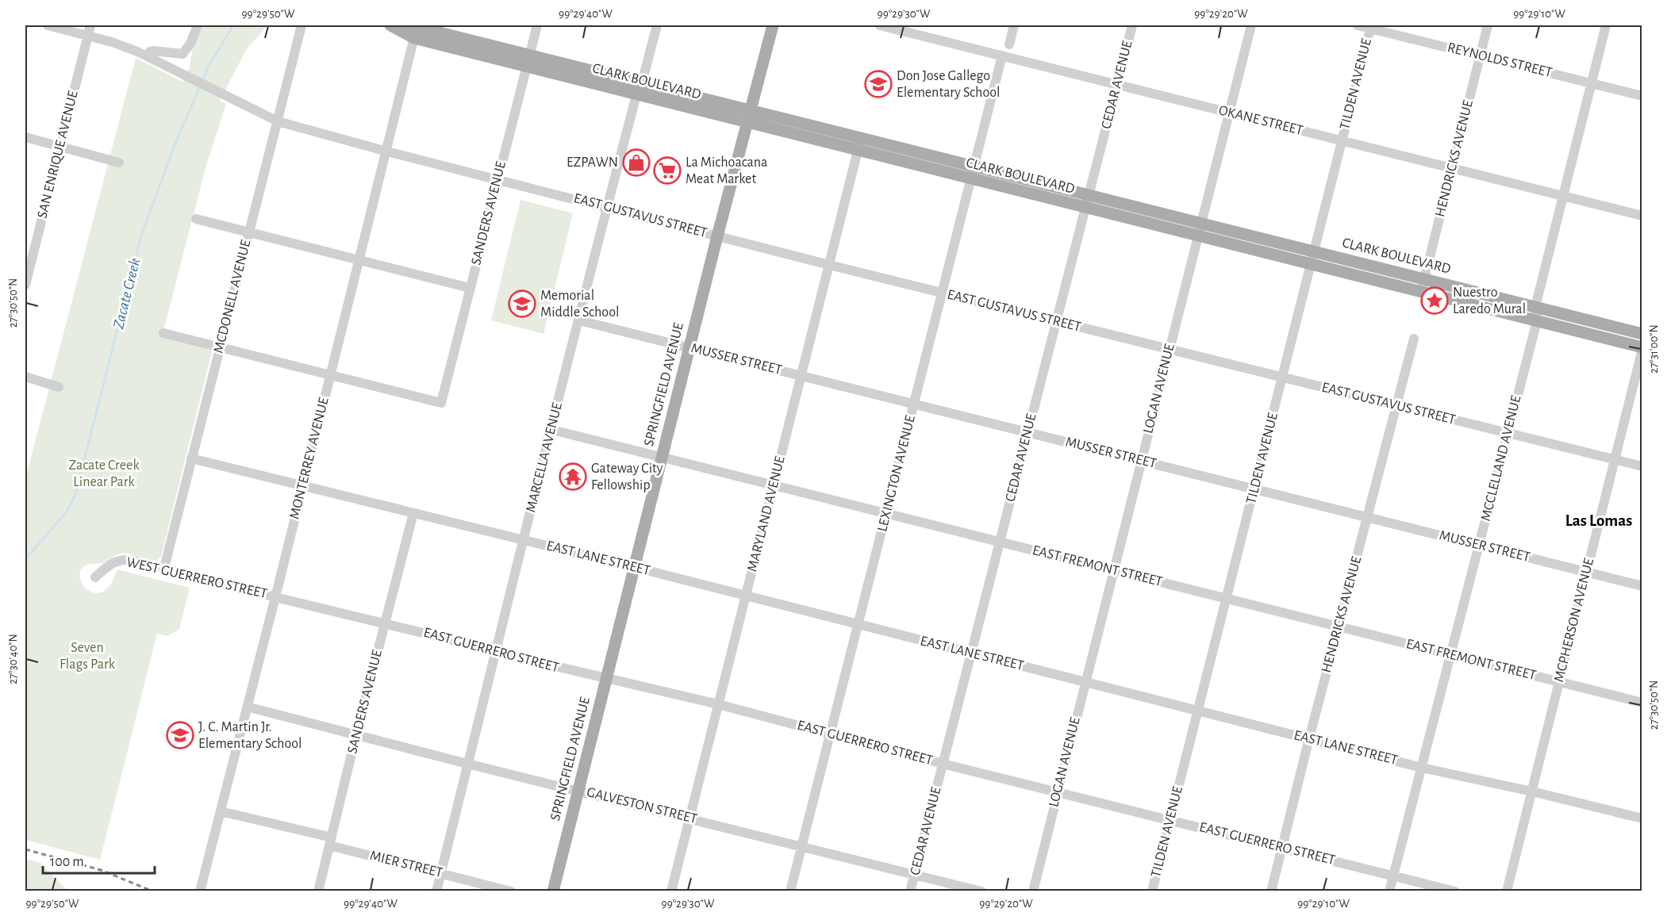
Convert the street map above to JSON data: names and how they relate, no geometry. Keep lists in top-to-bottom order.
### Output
{
  "streets": {
    "main road": ["CLARK BOULEVARD", "SPRINGFIELD AVENUE"],
    "street": [
      "REYNOLDS STREET",
      "TILDEN AVENUE",
      "CEDAR AVENUE",
      "OKANE STREET",
      "SAN ENRIQUE AVENUE",
      "HENDRICKS AVENUE",
      "SANDERS AVENUE",
      "EAST GUSTAVUS STREET",
      "MCDONELL AVENUE",
      "MUSSER STREET",
      "LOGAN AVENUE",
      "MARCELLA AVENUE",
      "MONTERREY AVENUE",
      "MCCLELLAND AVENUE",
      "LEXINGTON AVENUE",
      "MARYLAND AVENUE",
      "EAST LANE STREET",
      "EAST FREMONT STREET",
      "WEST GUERRERO STREET",
      "MCPHERSON AVENUE",
      "EAST GUERRERO STREET",
      "GALVESTON STREET",
      "MIER STREET"
    ]
  },
  "crossings": [
    ["REYNOLDS STREET", "TILDEN AVENUE"],
    ["REYNOLDS STREET", "HENDRICKS AVENUE"],
    ["REYNOLDS STREET", "MCCLELLAND AVENUE"],
    ["CLARK BOULEVARD", "TILDEN AVENUE"],
    ["CLARK BOULEVARD", "CEDAR AVENUE"],
    ["CLARK BOULEVARD", "HENDRICKS AVENUE"],
    ["CLARK BOULEVARD", "SANDERS AVENUE"],
    ["CLARK BOULEVARD", "SPRINGFIELD AVENUE"],
    ["CLARK BOULEVARD", "LOGAN AVENUE"],
    ["CLARK BOULEVARD", "MARCELLA AVENUE"],
    ["CLARK BOULEVARD", "MONTERREY AVENUE"],
    ["CLARK BOULEVARD", "MCCLELLAND AVENUE"],
    ["CLARK BOULEVARD", "LEXINGTON AVENUE"],
    ["CLARK BOULEVARD", "MARYLAND AVENUE"],
    ["CLARK BOULEVARD", "MCPHERSON AVENUE"],
    ["TILDEN AVENUE", "OKANE STREET"],
    ["TILDEN AVENUE", "EAST GUSTAVUS STREET"],
    ["TILDEN AVENUE", "MUSSER STREET"],
    ["TILDEN AVENUE", "EAST LANE STREET"],
    ["TILDEN AVENUE", "EAST FREMONT STREET"],
    ["TILDEN AVENUE", "EAST GUERRERO STREET"],
    ["CEDAR AVENUE", "OKANE STREET"],
    ["CEDAR AVENUE", "EAST GUSTAVUS STREET"],
    ["CEDAR AVENUE", "MUSSER STREET"],
    ["CEDAR AVENUE", "EAST LANE STREET"],
    ["CEDAR AVENUE", "EAST FREMONT STREET"],
    ["CEDAR AVENUE", "EAST GUERRERO STREET"],
    ["CEDAR AVENUE", "GALVESTON STREET"],
    ["OKANE STREET", "HENDRICKS AVENUE"],
    ["OKANE STREET", "LOGAN AVENUE"],
    ["OKANE STREET", "MCCLELLAND AVENUE"],
    ["OKANE STREET", "LEXINGTON AVENUE"],
    ["SAN ENRIQUE AVENUE", "EAST GUSTAVUS STREET"],
    ["HENDRICKS AVENUE", "EAST GUSTAVUS STREET"],
    ["HENDRICKS AVENUE", "MUSSER STREET"],
    ["HENDRICKS AVENUE", "EAST LANE STREET"],
    ["HENDRICKS AVENUE", "EAST FREMONT STREET"],
    ["HENDRICKS AVENUE", "EAST GUERRERO STREET"],
    ["SANDERS AVENUE", "EAST GUSTAVUS STREET"],
    ["SANDERS AVENUE", "MONTERREY AVENUE"],
    ["SANDERS AVENUE", "EAST LANE STREET"],
    ["SANDERS AVENUE", "EAST GUERRERO STREET"],
    ["SANDERS AVENUE", "GALVESTON STREET"],
    ["SANDERS AVENUE", "MIER STREET"],
    ["EAST GUSTAVUS STREET", "MCDONELL AVENUE"],
    ["EAST GUSTAVUS STREET", "SPRINGFIELD AVENUE"],
    ["EAST GUSTAVUS STREET", "LOGAN AVENUE"],
    ["EAST GUSTAVUS STREET", "MARCELLA AVENUE"],
    ["EAST GUSTAVUS STREET", "MONTERREY AVENUE"],
    ["EAST GUSTAVUS STREET", "MCCLELLAND AVENUE"],
    ["EAST GUSTAVUS STREET", "LEXINGTON AVENUE"],
    ["EAST GUSTAVUS STREET", "MARYLAND AVENUE"],
    ["EAST GUSTAVUS STREET", "MCPHERSON AVENUE"],
    ["MCDONELL AVENUE", "EAST LANE STREET"],
    ["MCDONELL AVENUE", "WEST GUERRERO STREET"],
    ["MUSSER STREET", "SPRINGFIELD AVENUE"],
    ["MUSSER STREET", "LOGAN AVENUE"],
    ["MUSSER STREET", "MARCELLA AVENUE"],
    ["MUSSER STREET", "MCCLELLAND AVENUE"],
    ["MUSSER STREET", "LEXINGTON AVENUE"],
    ["MUSSER STREET", "MARYLAND AVENUE"],
    ["MUSSER STREET", "MCPHERSON AVENUE"],
    ["SPRINGFIELD AVENUE", "EAST LANE STREET"],
    ["SPRINGFIELD AVENUE", "EAST FREMONT STREET"],
    ["SPRINGFIELD AVENUE", "EAST GUERRERO STREET"],
    ["SPRINGFIELD AVENUE", "GALVESTON STREET"],
    ["LOGAN AVENUE", "EAST LANE STREET"],
    ["LOGAN AVENUE", "EAST FREMONT STREET"],
    ["LOGAN AVENUE", "EAST GUERRERO STREET"],
    ["MARCELLA AVENUE", "EAST LANE STREET"],
    ["MARCELLA AVENUE", "EAST FREMONT STREET"],
    ["MARCELLA AVENUE", "EAST GUERRERO STREET"],
    ["MARCELLA AVENUE", "GALVESTON STREET"],
    ["MARCELLA AVENUE", "MIER STREET"],
    ["MONTERREY AVENUE", "EAST LANE STREET"],
    ["MONTERREY AVENUE", "WEST GUERRERO STREET"],
    ["MONTERREY AVENUE", "EAST GUERRERO STREET"],
    ["MONTERREY AVENUE", "GALVESTON STREET"],
    ["MONTERREY AVENUE", "MIER STREET"],
    ["MCCLELLAND AVENUE", "EAST LANE STREET"],
    ["MCCLELLAND AVENUE", "EAST FREMONT STREET"],
    ["MCCLELLAND AVENUE", "EAST GUERRERO STREET"],
    ["LEXINGTON AVENUE", "EAST LANE STREET"],
    ["LEXINGTON AVENUE", "EAST FREMONT STREET"],
    ["LEXINGTON AVENUE", "EAST GUERRERO STREET"],
    ["LEXINGTON AVENUE", "GALVESTON STREET"],
    ["MARYLAND AVENUE", "EAST LANE STREET"],
    ["MARYLAND AVENUE", "EAST FREMONT STREET"],
    ["MARYLAND AVENUE", "EAST GUERRERO STREET"],
    ["MARYLAND AVENUE", "GALVESTON STREET"],
    ["EAST LANE STREET", "MCPHERSON AVENUE"],
    ["EAST FREMONT STREET", "MCPHERSON AVENUE"],
    ["WEST GUERRERO STREET", "EAST GUERRERO STREET"]
  ],
  "districts": ["Las Lomas"],
  "water": ["Zacate Creek"],
  "parks": ["Zacate Creek Linear Park", "Seven Flags Park"],
  "places": {
    "school or university": ["Don Jose Gallego Elementary School", "Memorial Middle School", "J. C. Martin Jr. Elementary School"],
    "shop": ["EZPAWN"],
    "supermarket": ["La Michoacana Meat Market"],
    "place": ["Nuestro Laredo Mural"],
    "temple": ["Gateway City Fellowship"]
  },
  "scale_bar": "100 m",
  "coordinates": [
    "99°29'50\"W",
    "99°29'40\"W",
    "99°29'30\"W",
    "99°29'20\"W",
    "99°29'10\"W",
    "27°30'50\"N",
    "27°31'00\"N",
    "27°30'40\"N"
  ]
}
